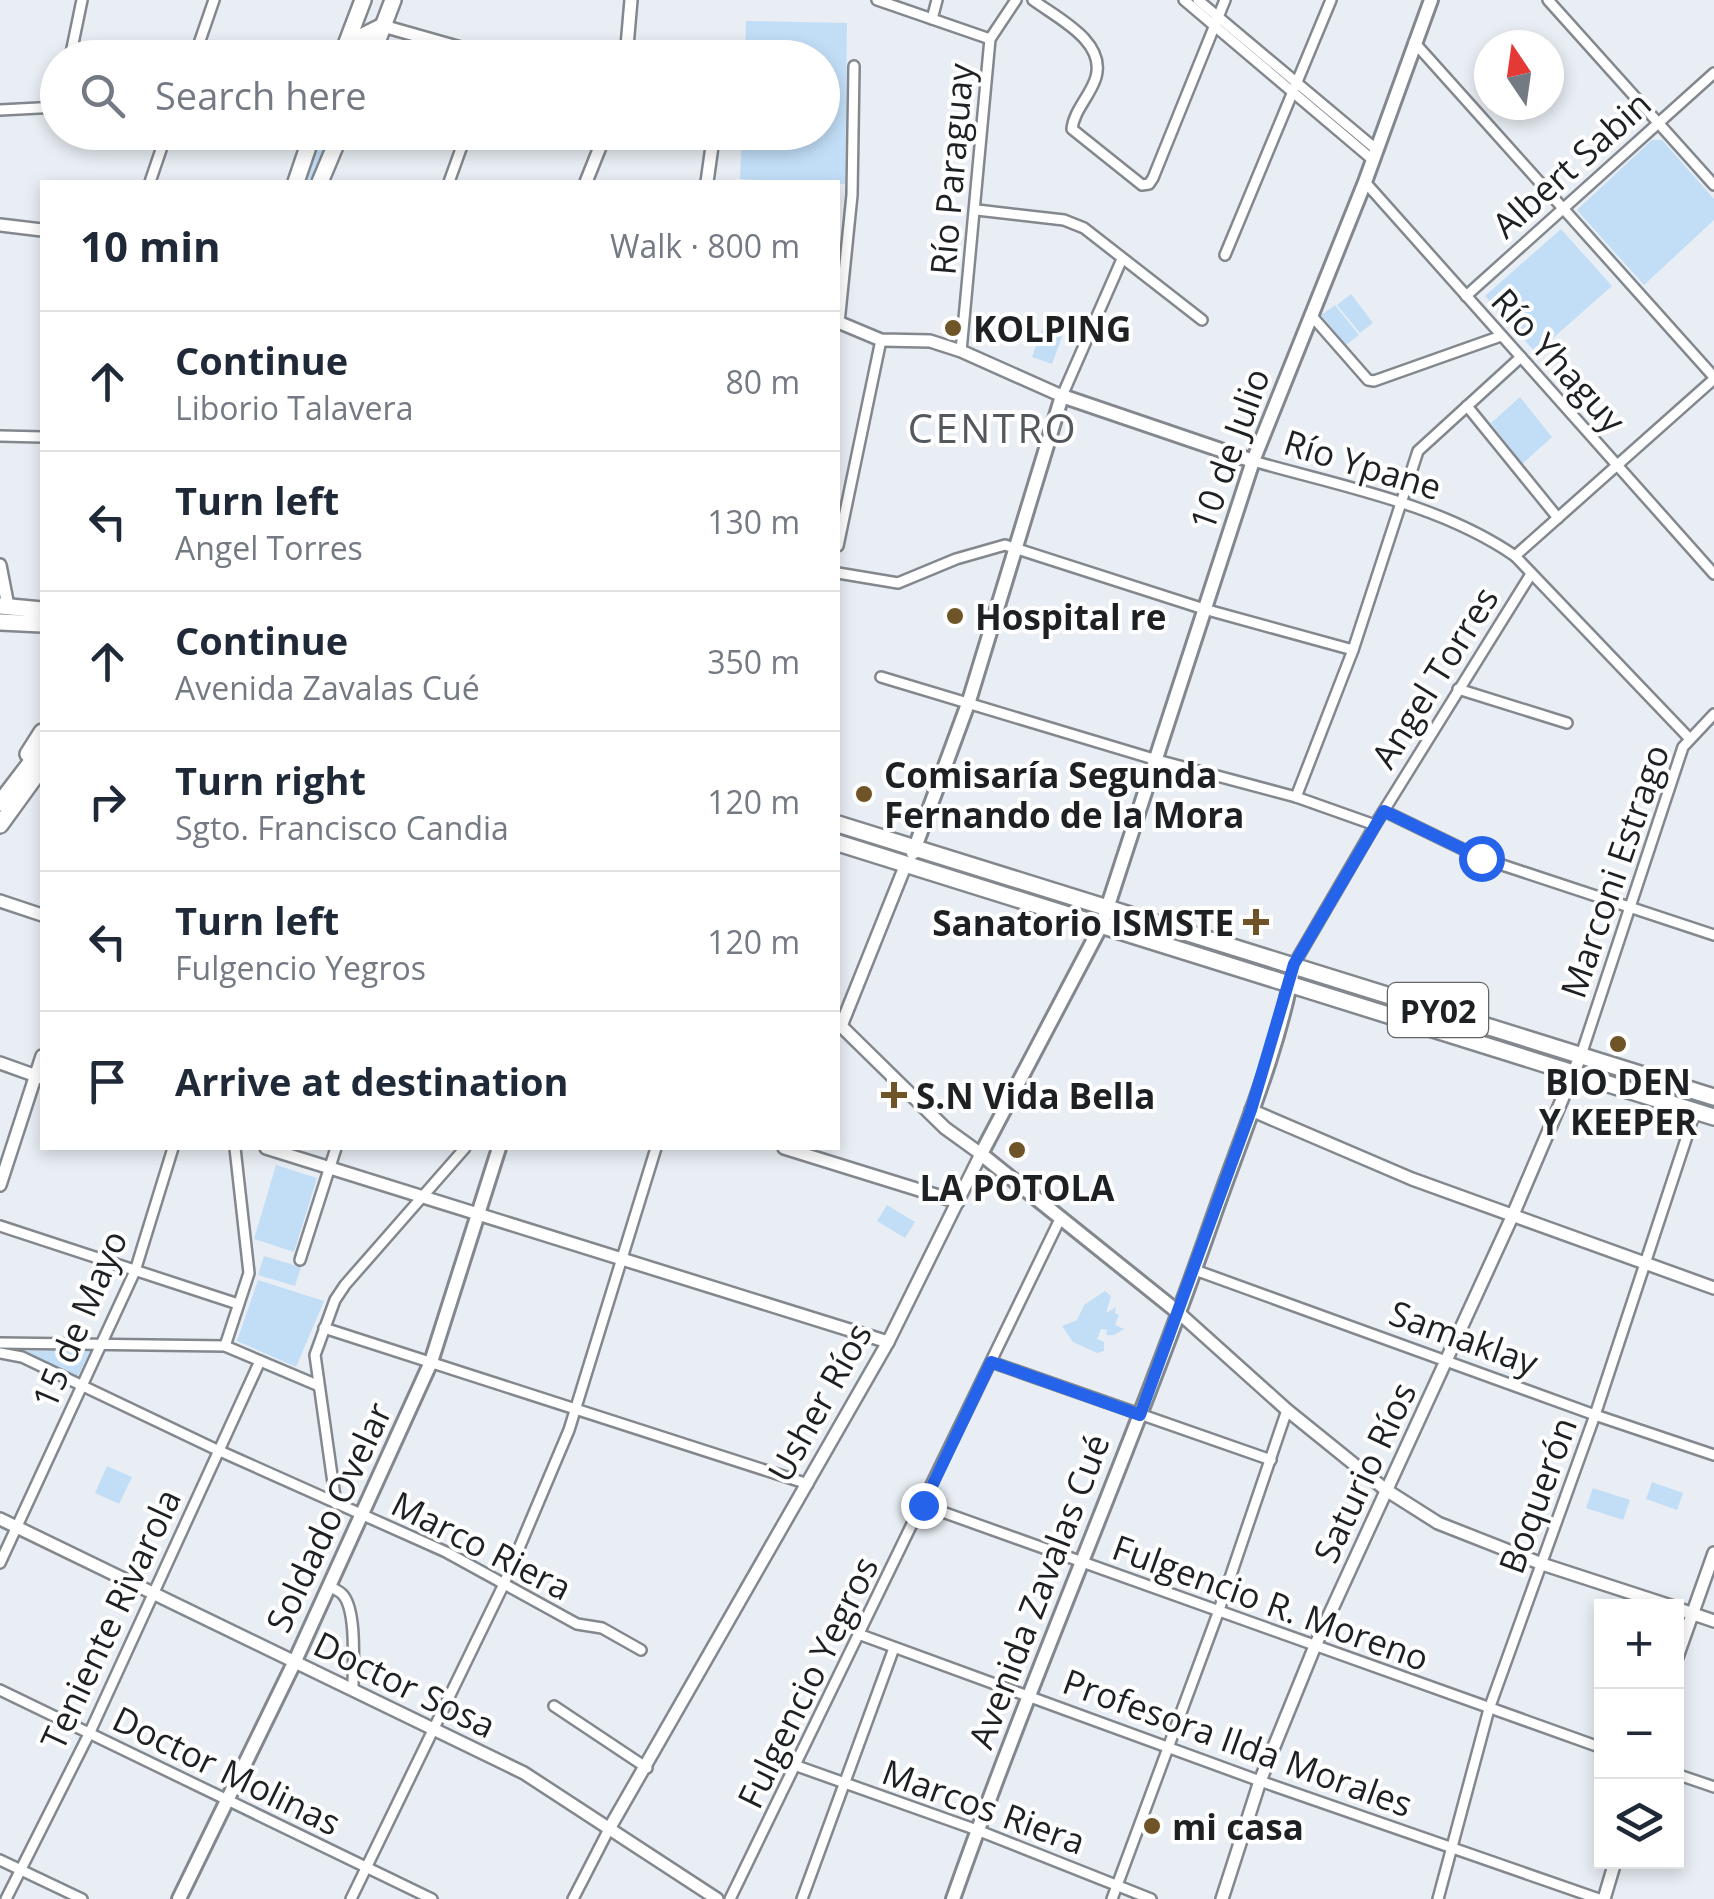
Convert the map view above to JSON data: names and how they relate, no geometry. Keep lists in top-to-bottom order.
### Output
{
  "streets": {
    "highway": ["PY02"],
    "main road": [
      "10 de Julio",
      "Río Ypane",
      "Usher Ríos",
      "Soldado Ovelar",
      "Avenida Zavalas Cué"
    ],
    "street": [
      "Albert Sabin",
      "Río Paraguay",
      "Río Yhaguy",
      "Angel Torres",
      "Marconi Estrago",
      "15 de Mayo",
      "Samaklay",
      "Saturio Ríos",
      "Boquerón",
      "Marco Riera",
      "Fulgencio R. Moreno",
      "Teniente Rivarola",
      "Fulgencio Yegros",
      "Doctor Sosa",
      "Profesora Ilda Morales",
      "Doctor Molinas",
      "Marcos Riera"
    ]
  },
  "crossings": [
    ["Albert Sabin", "Río Yhaguy"],
    ["Río Paraguay", "Río Ypane"],
    ["Río Yhaguy", "10 de Julio"],
    ["10 de Julio", "Río Ypane"],
    ["10 de Julio", "PY02"],
    ["10 de Julio", "Usher Ríos"],
    ["Río Ypane", "Angel Torres"],
    ["Río Ypane", "Marconi Estrago"],
    ["Angel Torres", "PY02"],
    ["Angel Torres", "Avenida Zavalas Cué"],
    ["Marconi Estrago", "PY02"],
    ["Marconi Estrago", "Saturio Ríos"],
    ["PY02", "Usher Ríos"],
    ["PY02", "Saturio Ríos"],
    ["PY02", "Boquerón"],
    ["PY02", "Avenida Zavalas Cué"],
    ["15 de Mayo", "Marco Riera"],
    ["15 de Mayo", "Doctor Sosa"],
    ["Samaklay", "Saturio Ríos"],
    ["Samaklay", "Boquerón"],
    ["Samaklay", "Avenida Zavalas Cué"],
    ["Usher Ríos", "Doctor Sosa"],
    ["Saturio Ríos", "Fulgencio R. Moreno"],
    ["Saturio Ríos", "Profesora Ilda Morales"],
    ["Boquerón", "Fulgencio R. Moreno"],
    ["Boquerón", "Profesora Ilda Morales"],
    ["Soldado Ovelar", "Marco Riera"],
    ["Soldado Ovelar", "Doctor Sosa"],
    ["Soldado Ovelar", "Doctor Molinas"],
    ["Marco Riera", "Teniente Rivarola"],
    ["Avenida Zavalas Cué", "Fulgencio R. Moreno"],
    ["Avenida Zavalas Cué", "Profesora Ilda Morales"],
    ["Avenida Zavalas Cué", "Marcos Riera"],
    ["Fulgencio R. Moreno", "Fulgencio Yegros"],
    ["Teniente Rivarola", "Doctor Sosa"],
    ["Teniente Rivarola", "Doctor Molinas"],
    ["Fulgencio Yegros", "Profesora Ilda Morales"],
    ["Fulgencio Yegros", "Marcos Riera"]
  ],
  "districts": ["CENTRO"],
  "places": {
    "other": [
      "KOLPING",
      "Hospital re",
      "Comisaría Segunda Fernando de la Mora",
      "BIO DEN Y KEEPER",
      "LA POTOLA",
      "mi casa"
    ],
    "health": ["Sanatorio ISMSTE", "S.N Vida Bella"]
  },
  "north": "top",
  "page": {
    "search": "Search here",
    "heading": ["10 min", "Walk · 800 m"],
    "list": [
      ["Continue", "Liborio Talavera", "80 m"],
      ["Turn left", "Angel Torres", "130 m"],
      ["Continue", "Avenida Zavalas Cué", "350 m"],
      ["Turn right", "Sgto. Francisco Candia", "120 m"],
      ["Turn left", "Fulgencio Yegros", "120 m"],
      "Arrive at destination"
    ],
    "map_buttons": ["+", "−"]
  }
}
